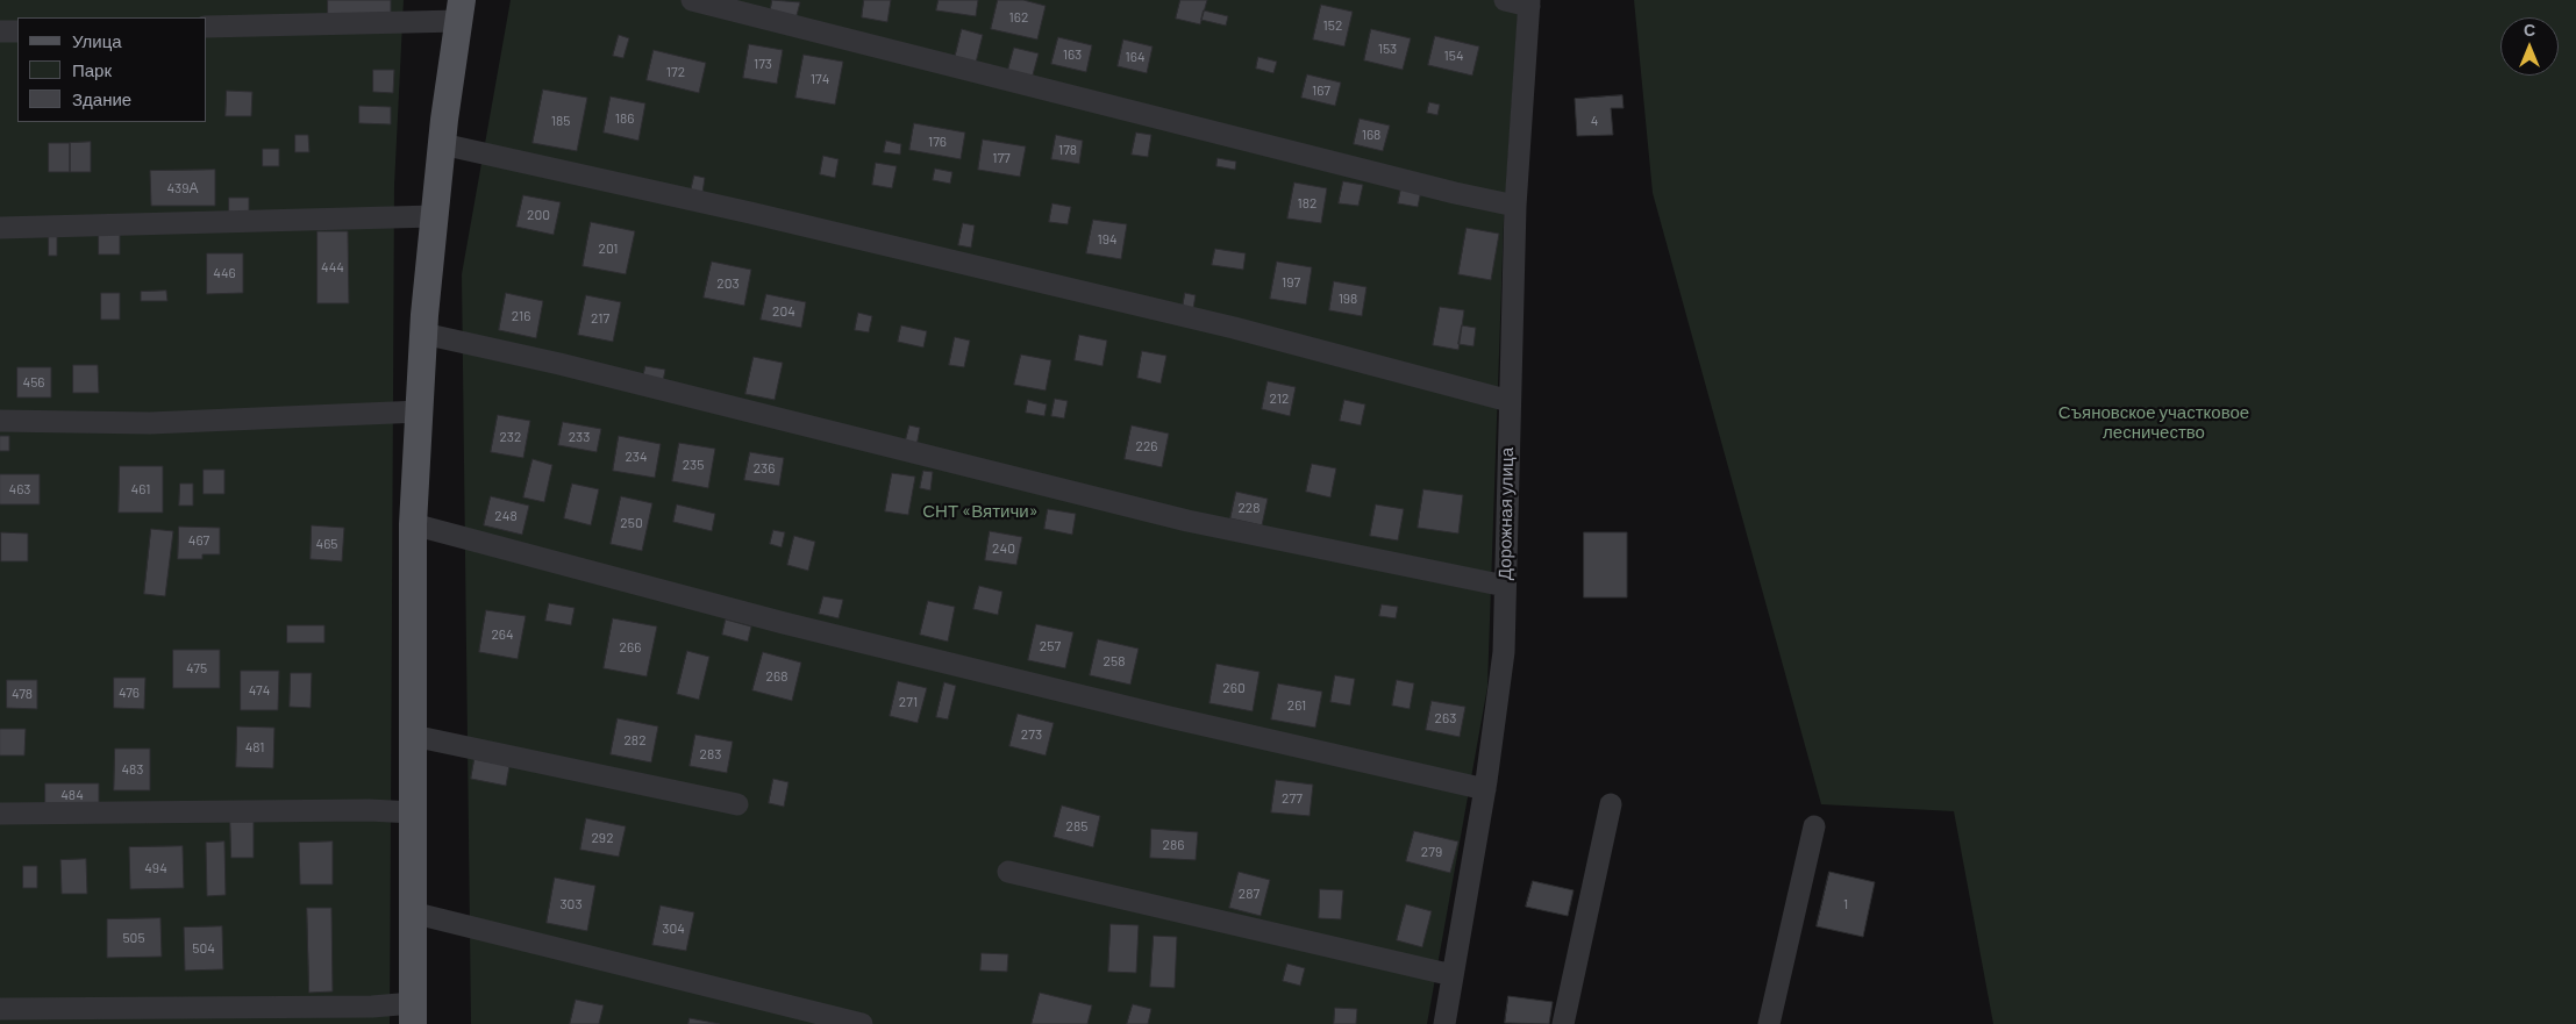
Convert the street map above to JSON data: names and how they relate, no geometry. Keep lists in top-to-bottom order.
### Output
{
  "streets": {
    "street": ["Дорожная улица"]
  },
  "parks": ["Съяновское участковое лесничество", "СНТ «Вятичи»"],
  "house_numbers": [
    "162",
    "152",
    "153",
    "163",
    "154",
    "164",
    "173",
    "172",
    "174",
    "167",
    "186",
    "185",
    "4",
    "168",
    "176",
    "178",
    "177",
    "439А",
    "182",
    "200",
    "194",
    "201",
    "444",
    "446",
    "197",
    "203",
    "198",
    "204",
    "216",
    "217",
    "456",
    "212",
    "232",
    "233",
    "226",
    "234",
    "235",
    "236",
    "463",
    "461",
    "228",
    "248",
    "250",
    "467",
    "465",
    "240",
    "264",
    "257",
    "266",
    "258",
    "475",
    "268",
    "260",
    "474",
    "476",
    "478",
    "271",
    "261",
    "263",
    "273",
    "282",
    "481",
    "283",
    "483",
    "484",
    "277",
    "285",
    "292",
    "286",
    "279",
    "494",
    "287",
    "303",
    "1",
    "304",
    "505",
    "504"
  ],
  "legend": ["Улица", "Парк", "Здание"],
  "north": "top"
}
